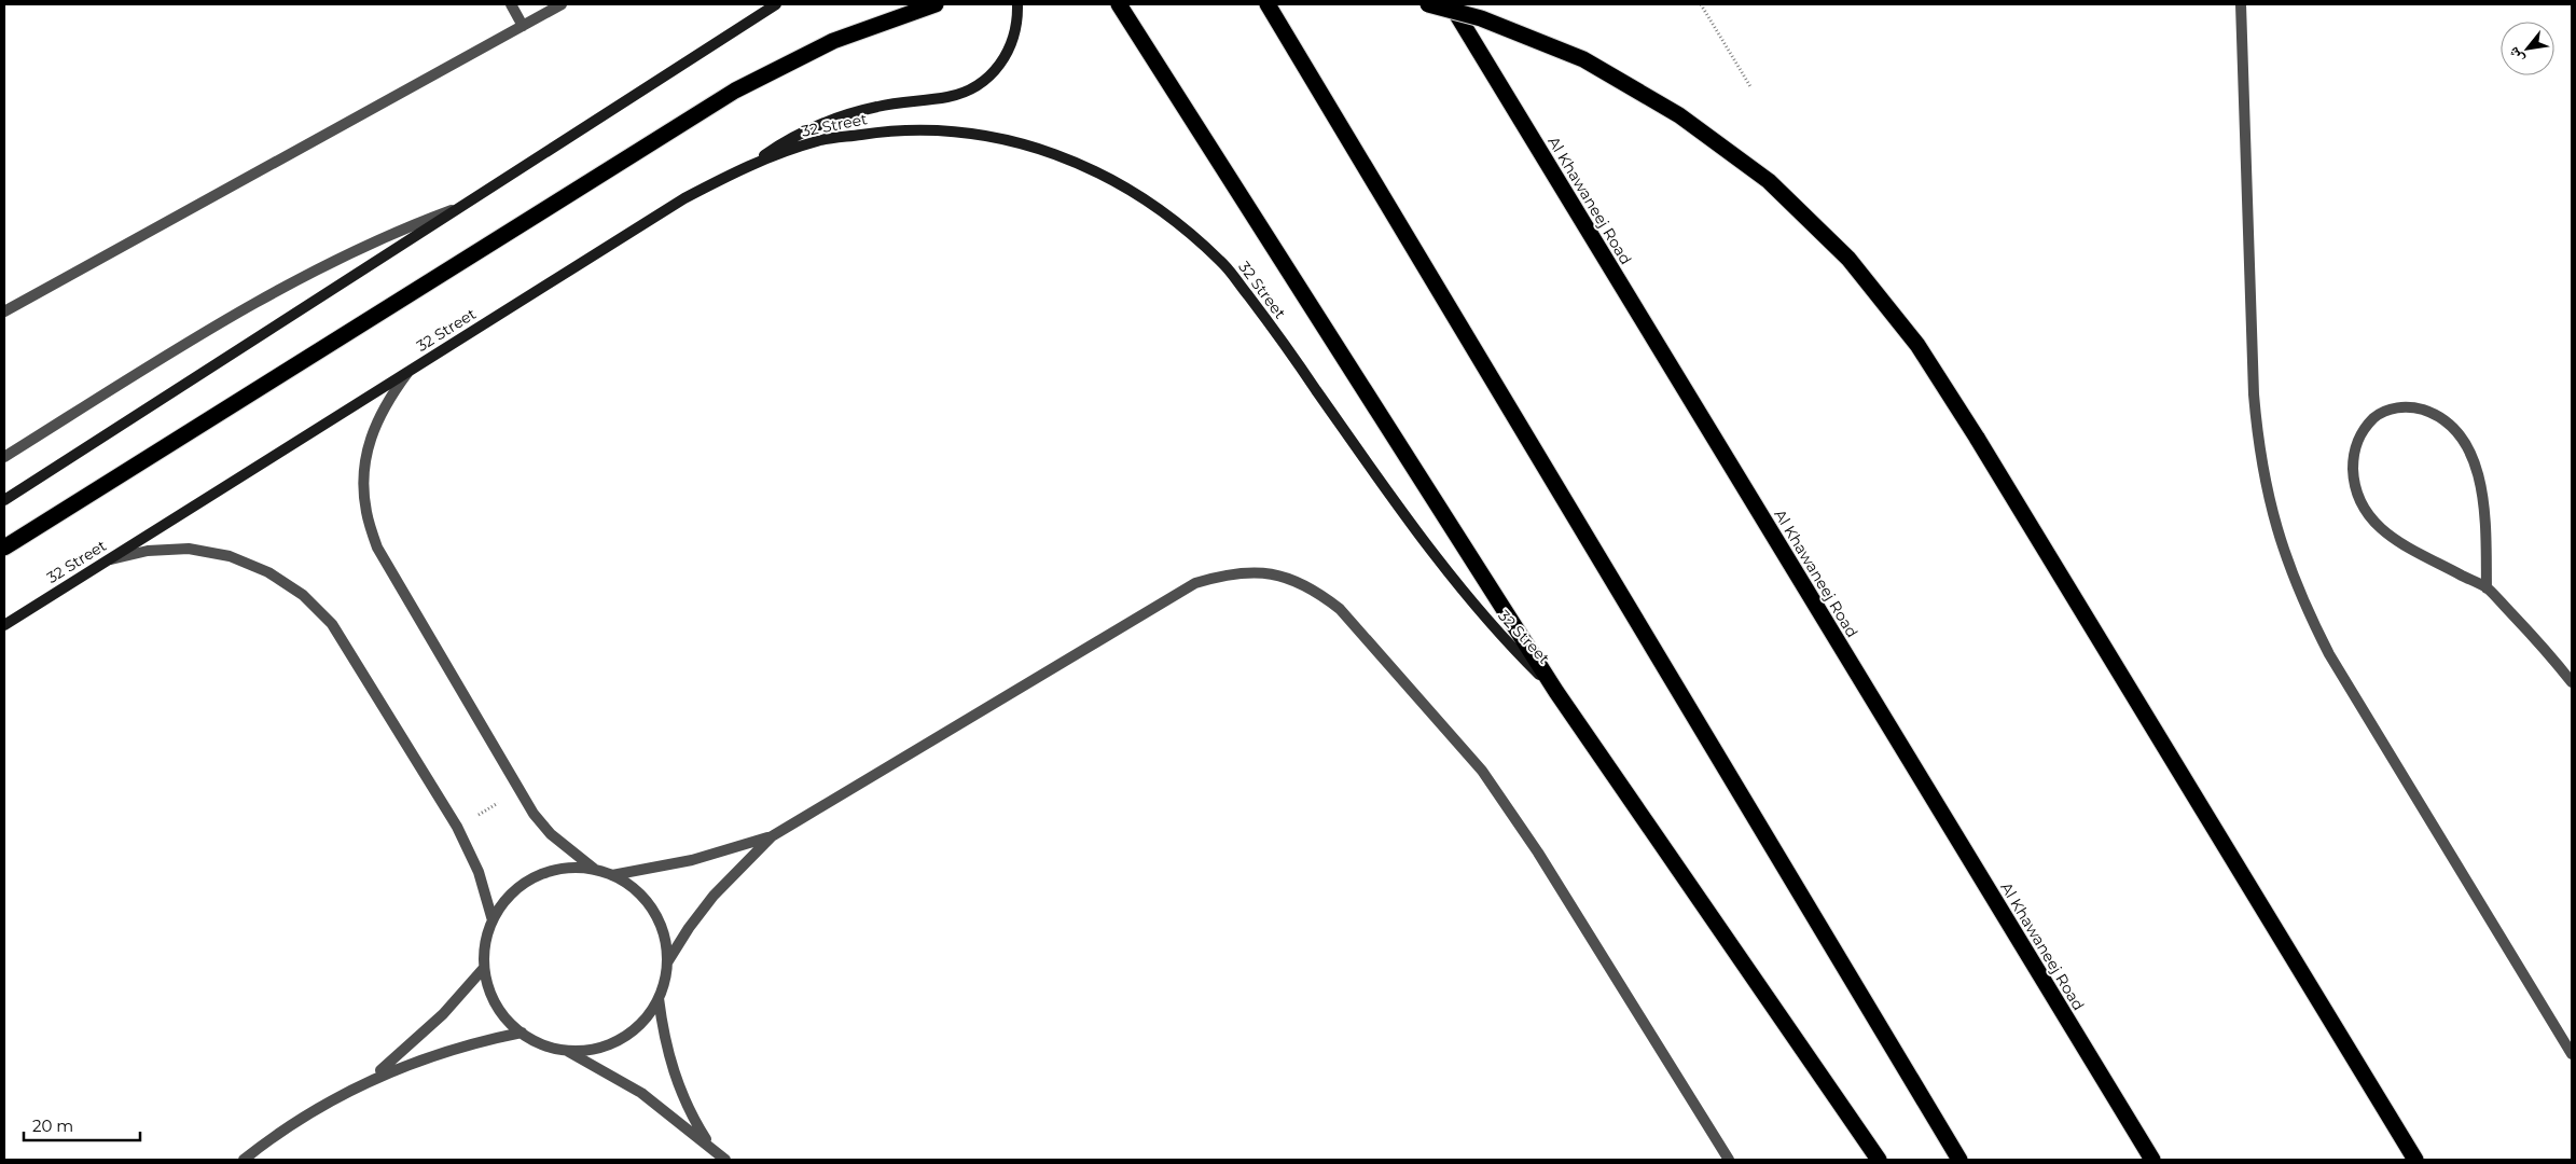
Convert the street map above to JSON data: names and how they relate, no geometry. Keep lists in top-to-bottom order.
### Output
{
  "streets": {
    "highway": ["Al Khawaneej Road"],
    "street": ["32 Street"]
  },
  "scale_bar": "20 m",
  "north": "bottom left"
}
